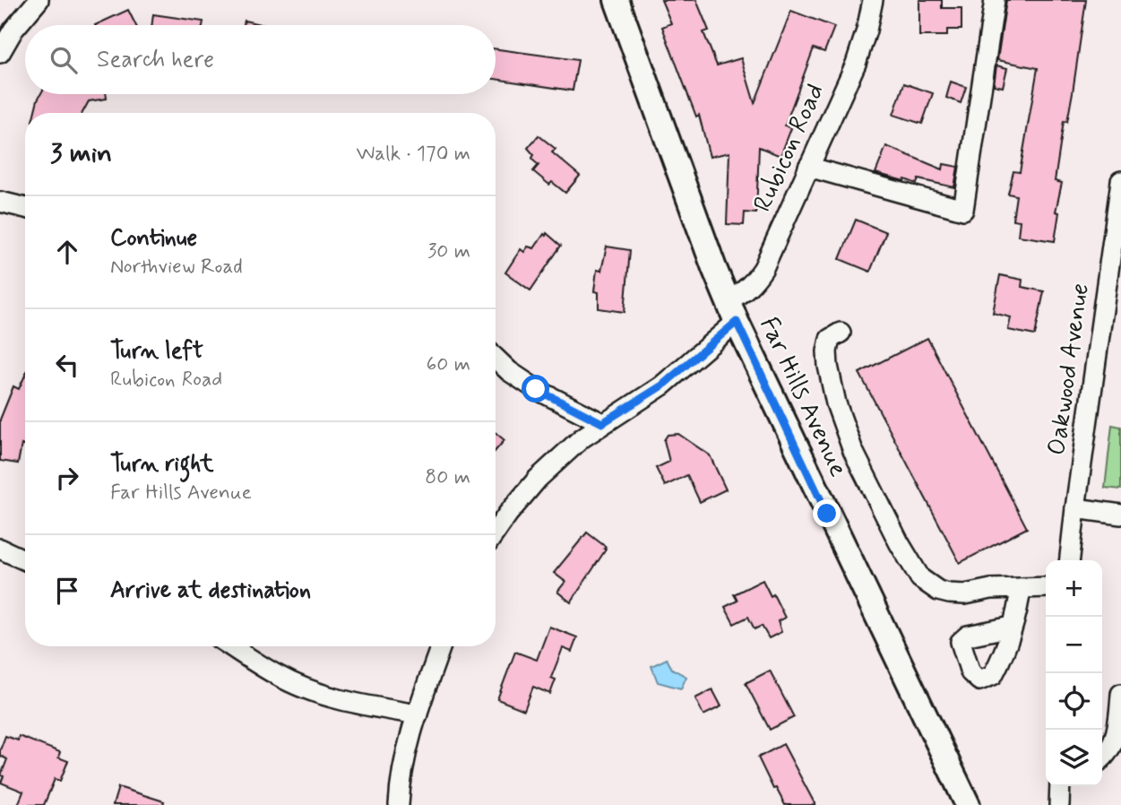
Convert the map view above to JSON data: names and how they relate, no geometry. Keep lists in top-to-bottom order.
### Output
{
  "streets": {
    "main road": ["Far Hills Avenue"],
    "street": ["Rubicon Road", "Oakwood Avenue"]
  },
  "crossings": [
    ["Rubicon Road", "Far Hills Avenue"]
  ],
  "page": {
    "search": "Search here",
    "heading": ["3 min", "Walk · 170 m"],
    "list": [
      ["Continue", "Northview Road", "30 m"],
      ["Turn left", "Rubicon Road", "60 m"],
      ["Turn right", "Far Hills Avenue", "80 m"],
      "Arrive at destination"
    ],
    "map_buttons": ["+", "−"]
  }
}
